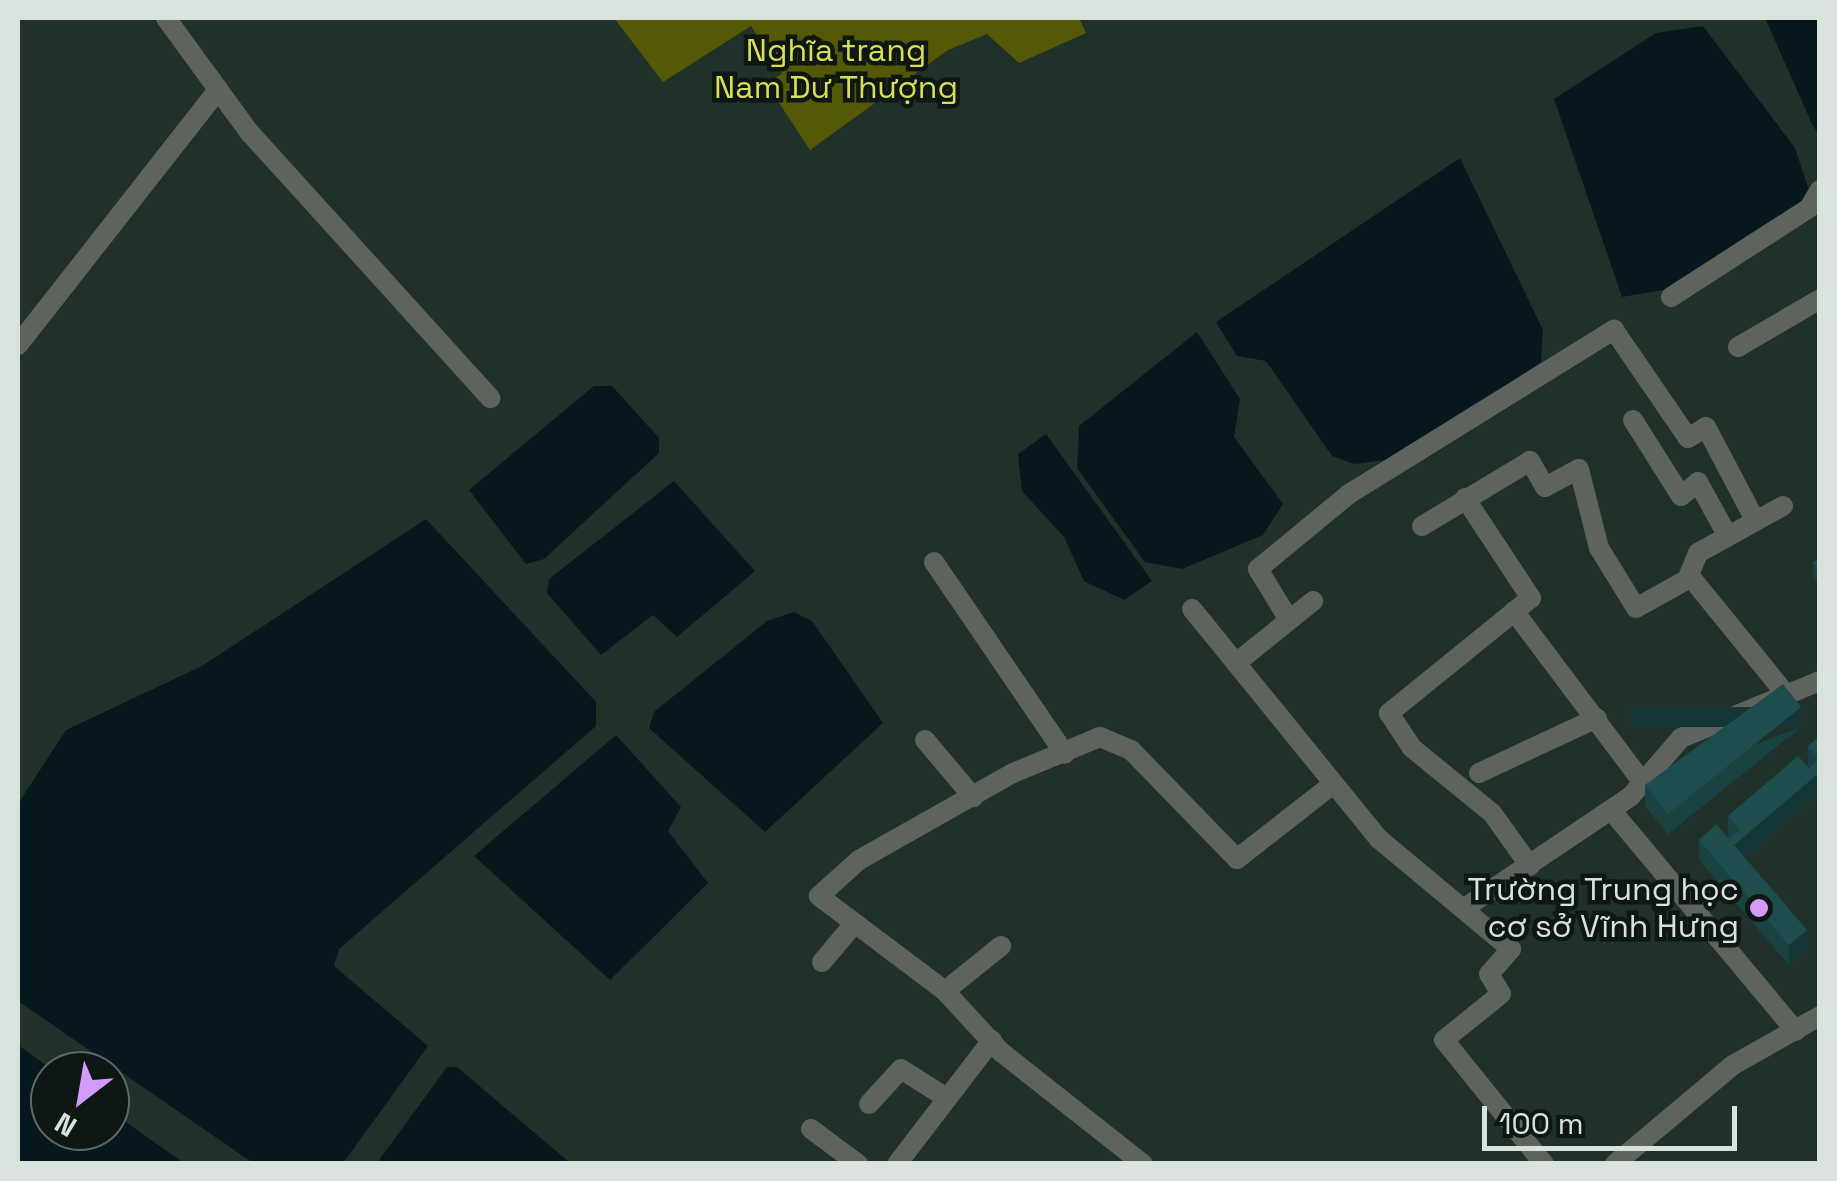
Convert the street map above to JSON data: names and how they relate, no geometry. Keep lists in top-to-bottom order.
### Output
{
  "parks": ["Nghĩa trang Nam Dư Thượng"],
  "places": ["Trường Trung học cơ sở Vĩnh Hưng"],
  "scale_bar": "100 m",
  "north": "bottom left"
}
